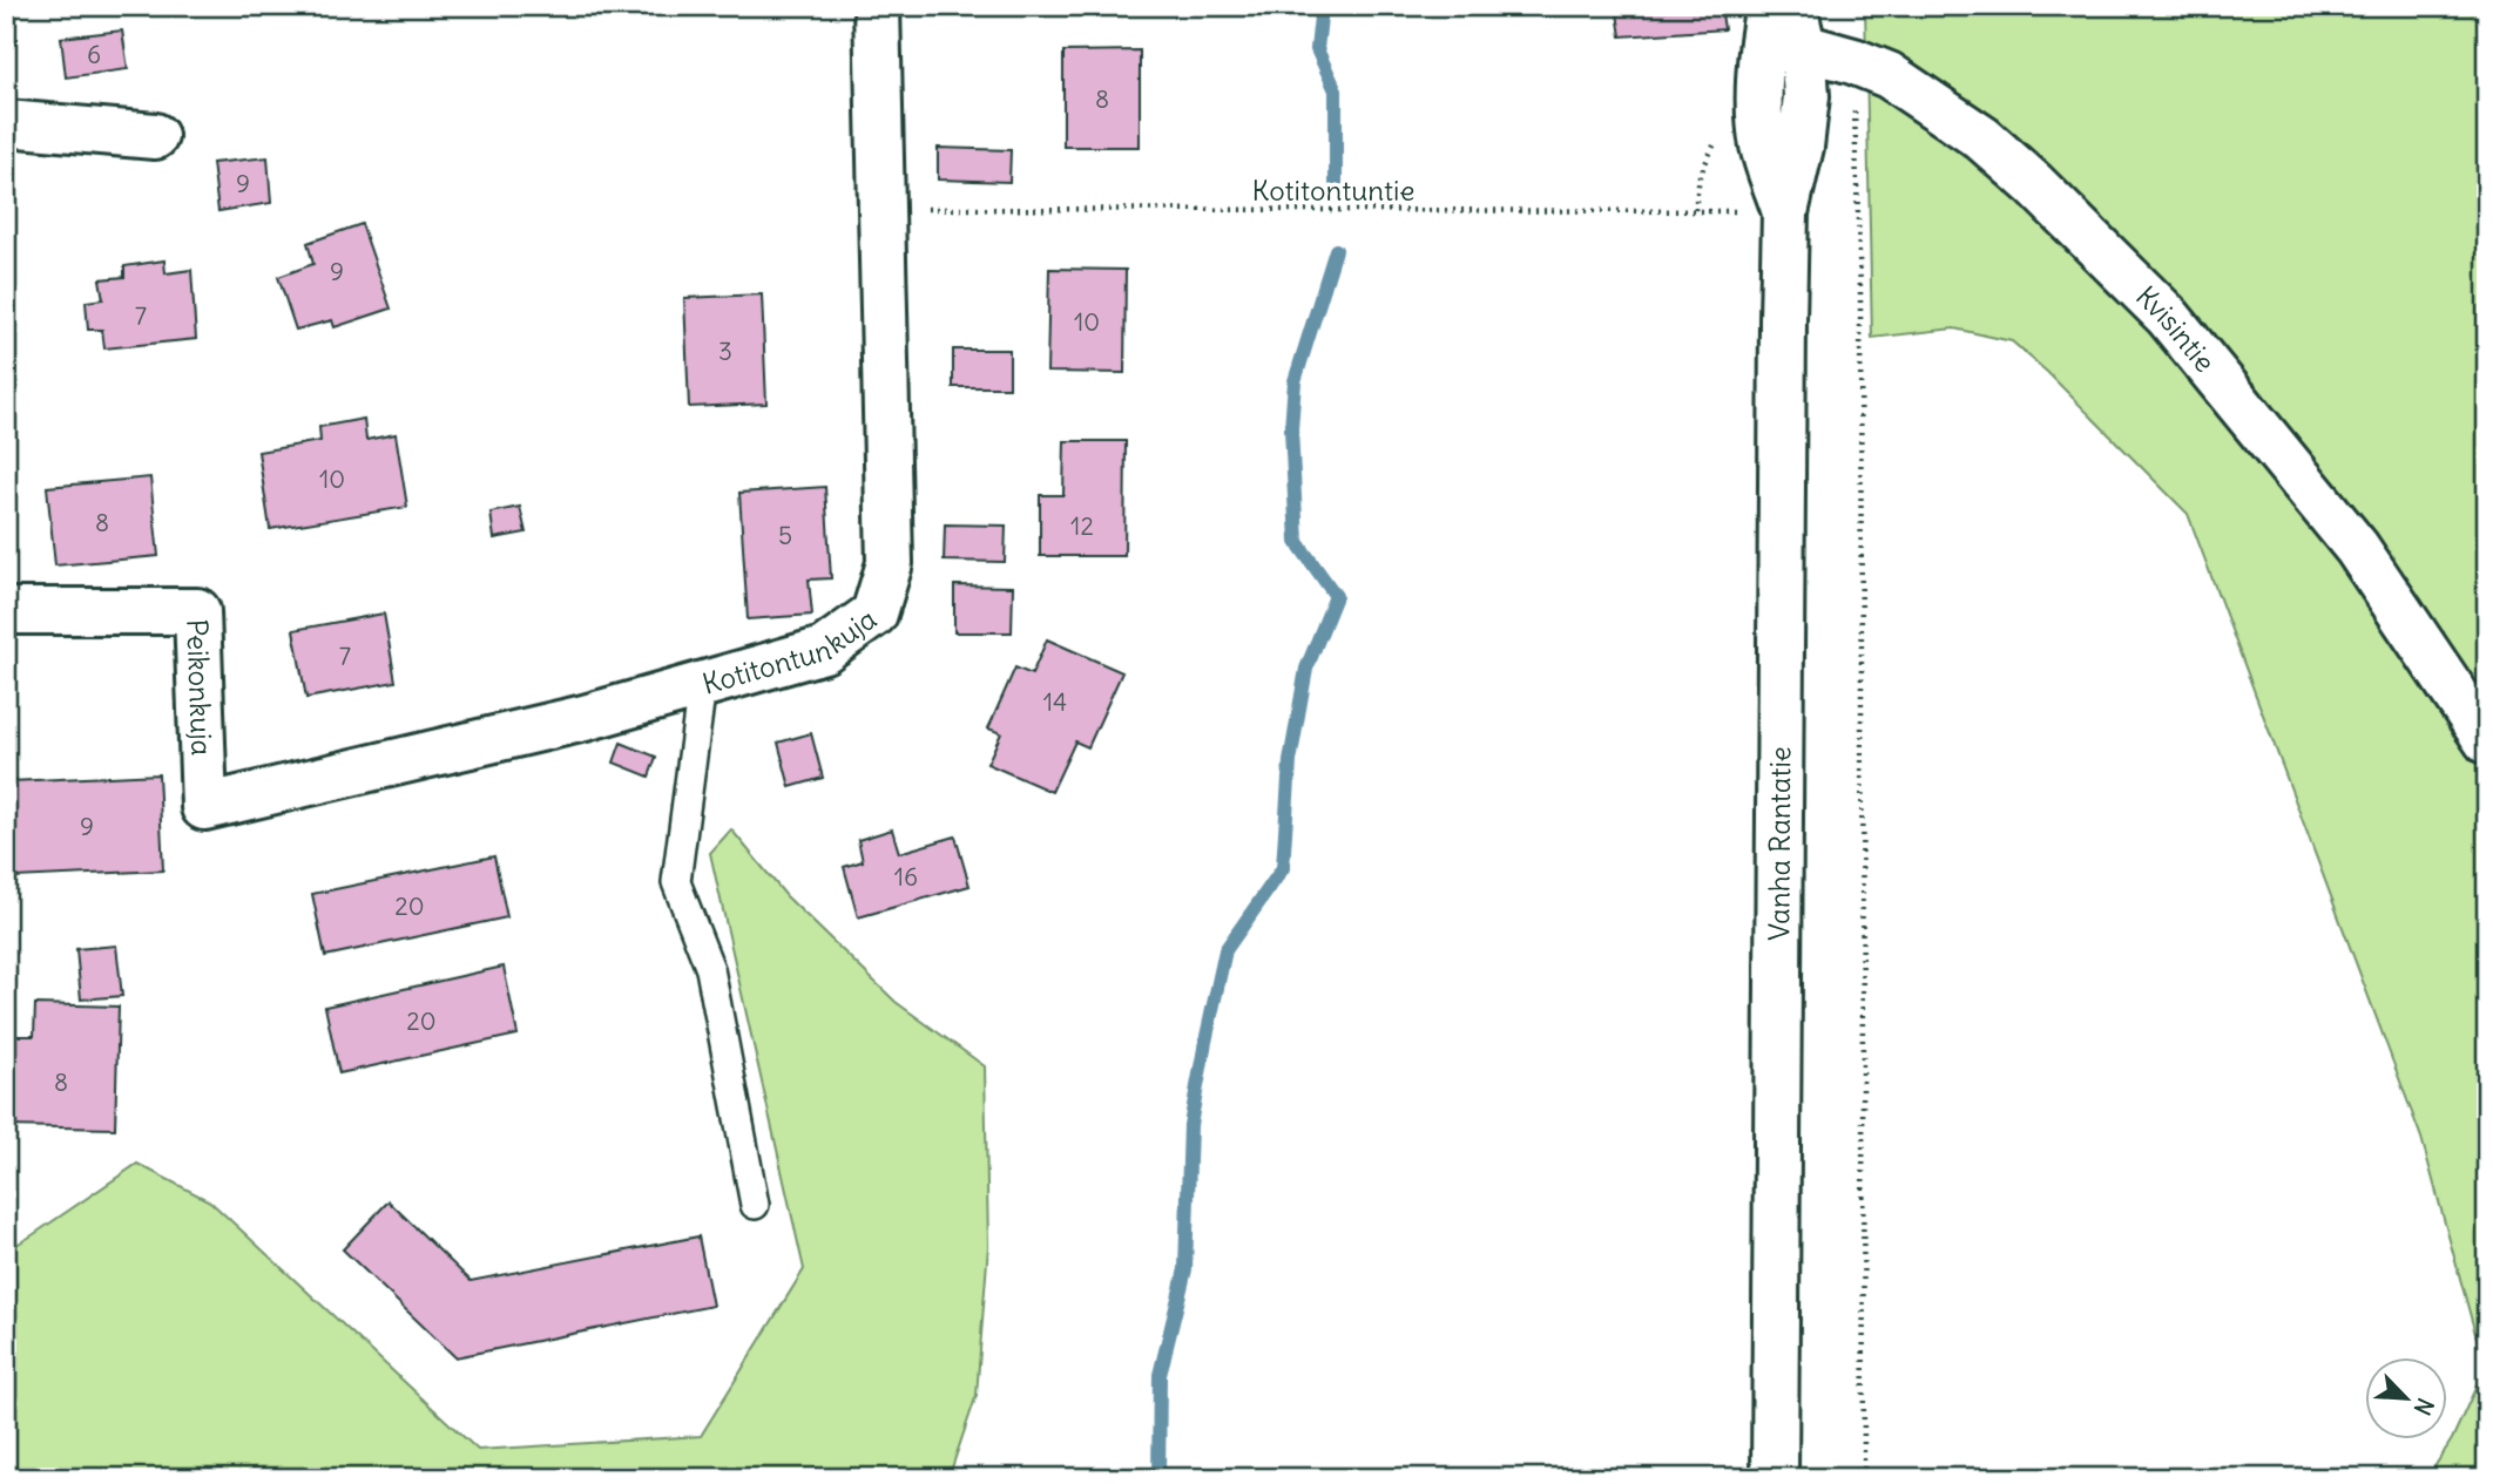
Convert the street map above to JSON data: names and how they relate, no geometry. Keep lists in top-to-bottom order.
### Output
{
  "streets": {
    "street": [
      "Kvisintie",
      "Kotitontunkuja",
      "Peikonkuja",
      "Vanha Rantatie"
    ],
    "path": ["Kotitontuntie"]
  },
  "crossings": [
    ["Kotitontuntie", "Kotitontunkuja"],
    ["Kotitontuntie", "Vanha Rantatie"],
    ["Kvisintie", "Vanha Rantatie"],
    ["Kotitontunkuja", "Peikonkuja"]
  ],
  "house_numbers": [
    "6",
    "8",
    "9",
    "9",
    "7",
    "10",
    "3",
    "10",
    "8",
    "12",
    "5",
    "7",
    "14",
    "9",
    "16",
    "20",
    "20",
    "8"
  ],
  "north": "bottom right"
}
